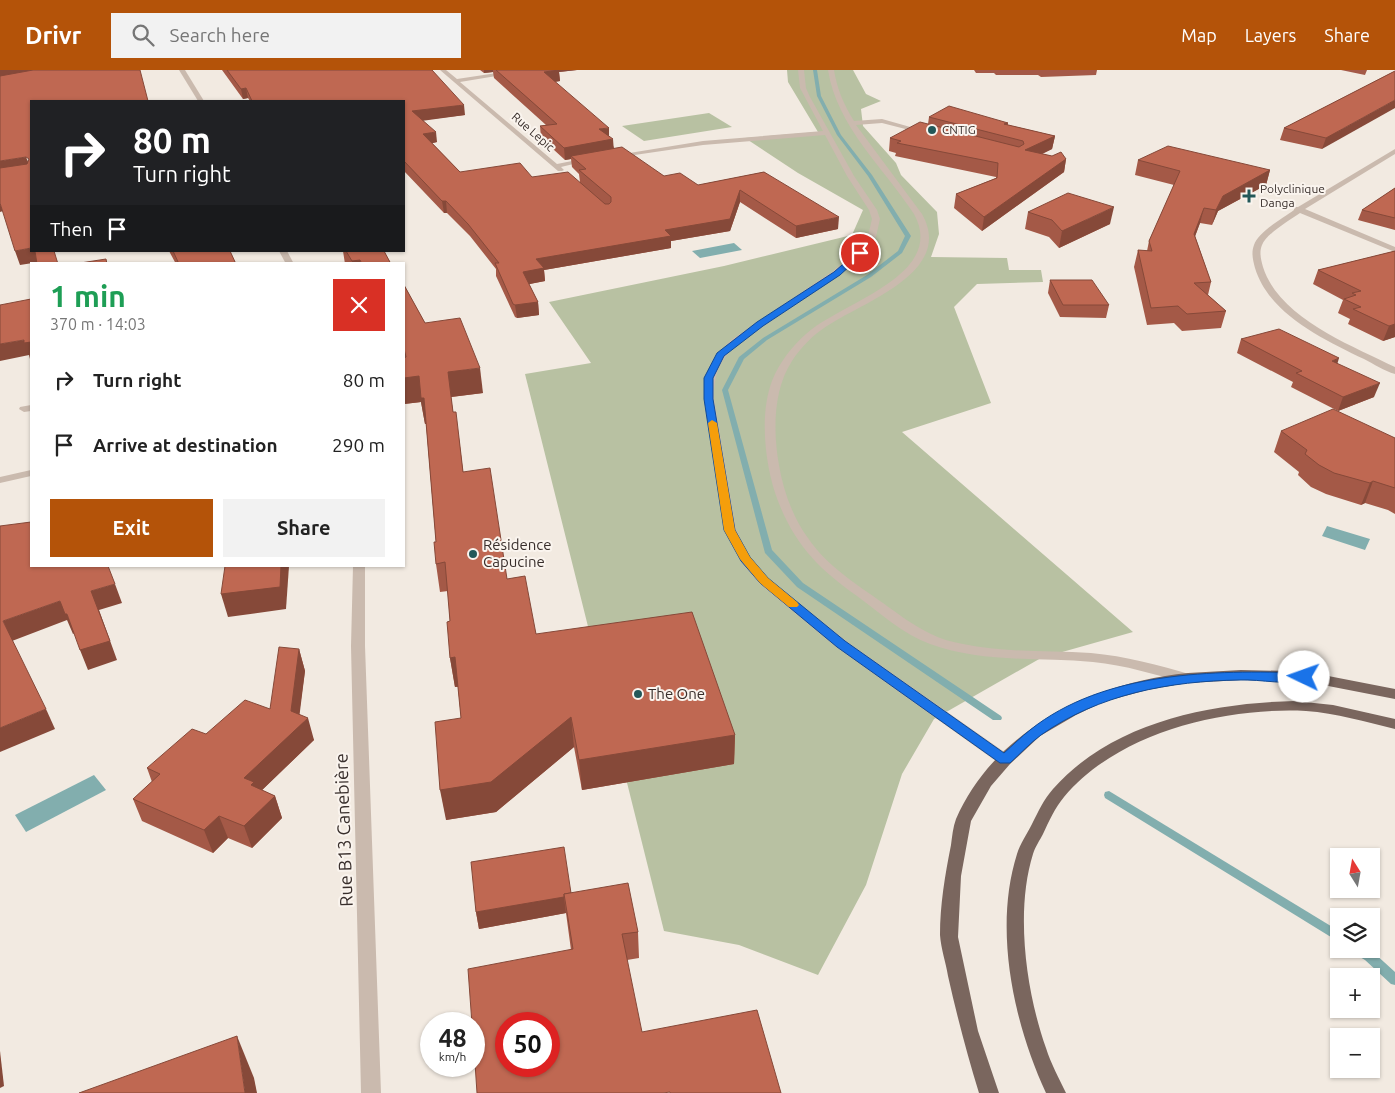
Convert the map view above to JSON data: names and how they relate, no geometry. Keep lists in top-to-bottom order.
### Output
{
  "streets": {
    "street": ["Rue Lepic", "Rue B13 Canebière"]
  },
  "places": {
    "other": ["CNTIG", "Résidence Capucine", "The One"],
    "health": ["Polyclinique Danga"]
  },
  "north": "top",
  "page": {
    "header": "Drivr",
    "search": "Search here",
    "nav": ["Map", "Layers", "Share"],
    "turn": ["80 m", "Turn right"],
    "then": "Then",
    "heading": ["1 min", "370 m · 14:03"],
    "list": [
      {
        "name": "Turn right",
        "value": "80 m"
      },
      {
        "name": "Arrive at destination",
        "value": "290 m"
      }
    ],
    "buttons": ["Exit", "Share"],
    "map_buttons": ["+", "−"],
    "speed": "48 km/h",
    "limit": "50"
  }
}
